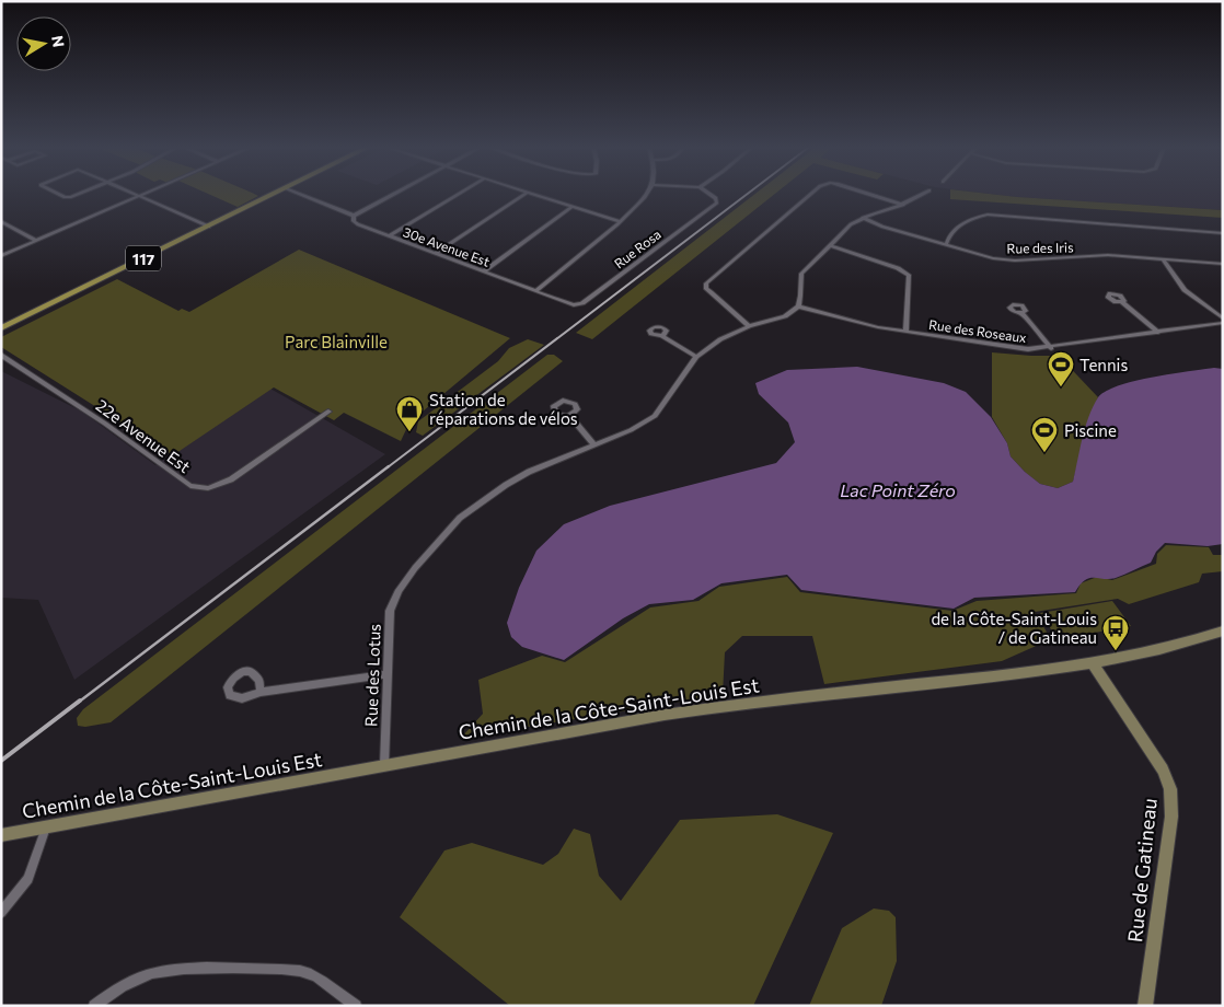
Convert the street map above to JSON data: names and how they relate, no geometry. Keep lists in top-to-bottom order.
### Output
{
  "streets": {
    "main road": ["117"],
    "street": [
      "30e Avenue Est",
      "Rue des Iris",
      "Rue Rosa",
      "Rue des Roseaux",
      "22e Avenue Est",
      "Rue des Lotus",
      "Chemin de la Côte-Saint-Louis Est",
      "Rue de Gatineau"
    ]
  },
  "crossings": [
    ["30e Avenue Est", "Rue Rosa"],
    ["Rue des Roseaux", "Rue des Lotus"],
    ["Rue des Lotus", "Chemin de la Côte-Saint-Louis Est"],
    ["Chemin de la Côte-Saint-Louis Est", "Rue de Gatineau"]
  ],
  "water": ["Lac Point Zéro"],
  "parks": ["Parc Blainville"],
  "places": {
    "sports": ["Tennis", "Piscine"],
    "shop": ["Station de réparations de vélos"],
    "bus stop": ["de la Côte-Saint-Louis / de Gatineau"]
  },
  "north": "right"
}
